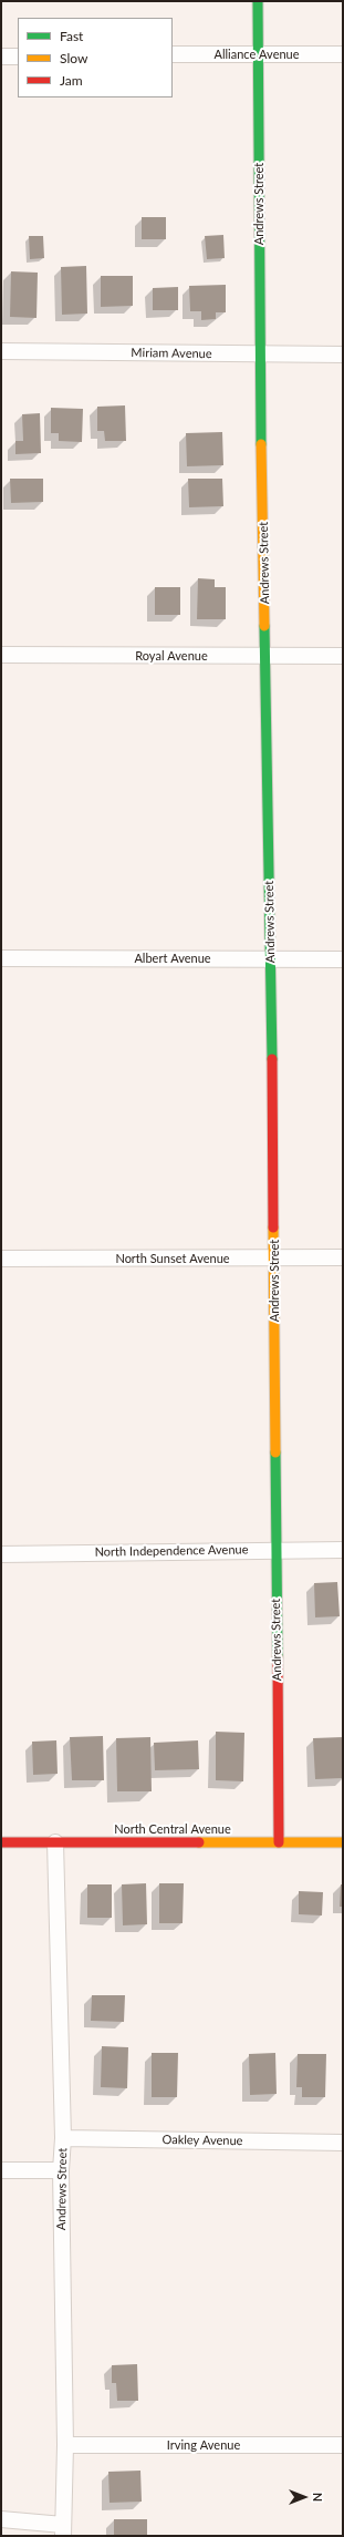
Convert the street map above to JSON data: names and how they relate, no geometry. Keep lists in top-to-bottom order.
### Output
{
  "streets": {
    "street": [
      "Alliance Avenue",
      "Andrews Street",
      "Miriam Avenue",
      "Royal Avenue",
      "Albert Avenue",
      "North Sunset Avenue",
      "North Independence Avenue",
      "North Central Avenue",
      "Oakley Avenue",
      "Irving Avenue"
    ]
  },
  "crossings": [
    ["Alliance Avenue", "Andrews Street"],
    ["Andrews Street", "Miriam Avenue"],
    ["Andrews Street", "Royal Avenue"],
    ["Andrews Street", "Albert Avenue"],
    ["Andrews Street", "North Sunset Avenue"],
    ["Andrews Street", "North Independence Avenue"],
    ["Andrews Street", "North Central Avenue"],
    ["Andrews Street", "Oakley Avenue"],
    ["Andrews Street", "Irving Avenue"]
  ],
  "legend": ["Fast", "Slow", "Jam"],
  "north": "right"
}
